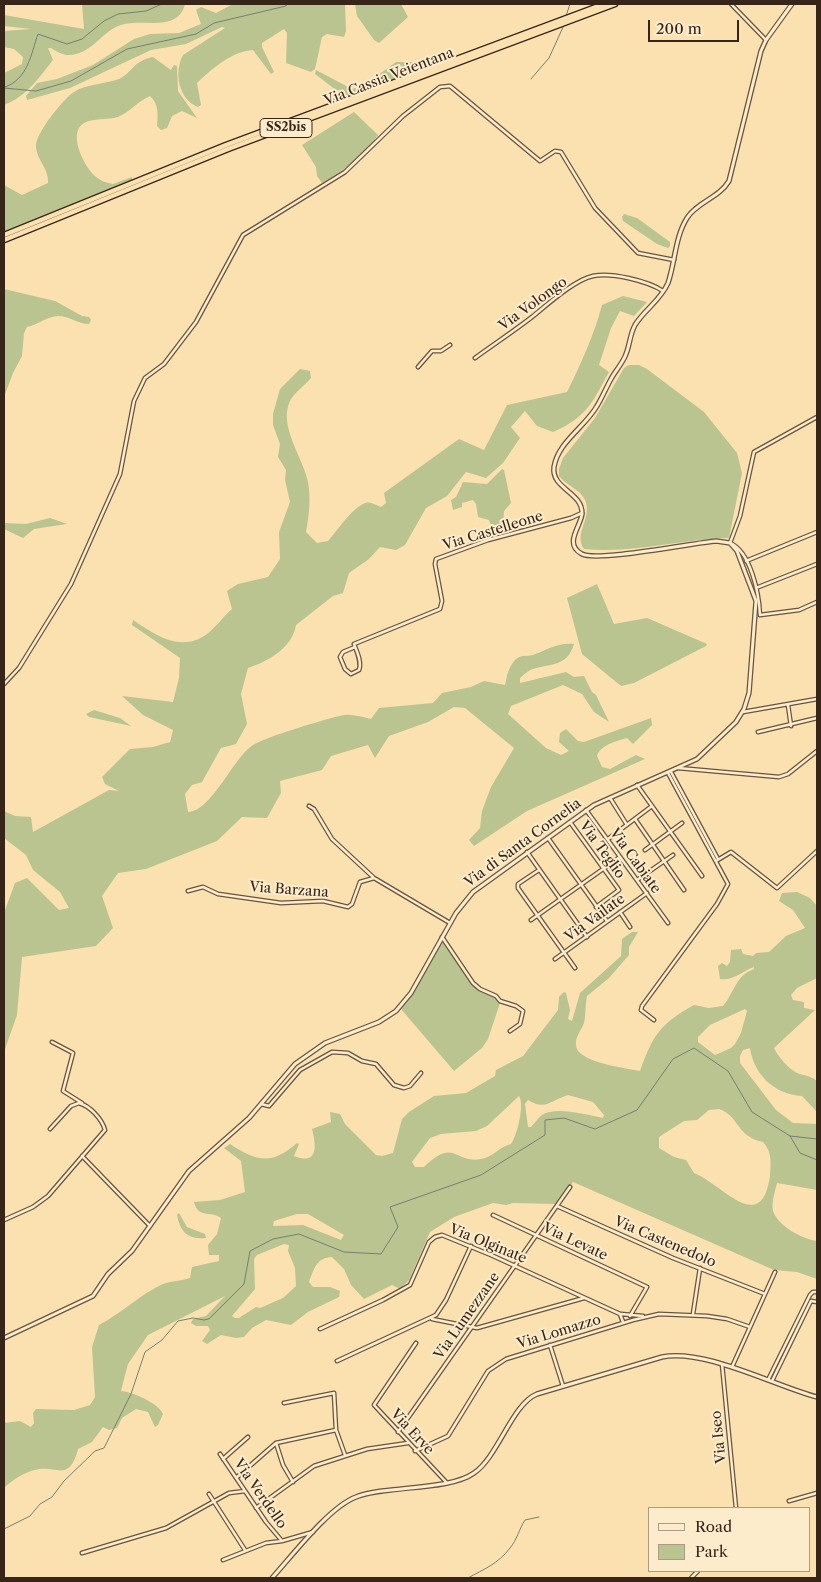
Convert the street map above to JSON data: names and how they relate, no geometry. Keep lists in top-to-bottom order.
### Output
{
  "streets": {
    "highway": ["Via Cassia Veientana", "SS2bis"],
    "street": [
      "Via Volongo",
      "Via Castelleone",
      "Via di Santa Cornelia",
      "Via Teglio",
      "Via Cabiate",
      "Via Barzana",
      "Via Vailate",
      "Via Levate",
      "Via Castenedolo",
      "Via Olginate",
      "Via Lumezzane",
      "Via Lomazzo",
      "Via Erve",
      "Via Iseo",
      "Via Verdello"
    ]
  },
  "crossings": [
    ["Via di Santa Cornelia", "Via Teglio"],
    ["Via di Santa Cornelia", "Via Cabiate"],
    ["Via Cabiate", "Via Vailate"],
    ["Via Levate", "Via Olginate"],
    ["Via Levate", "Via Lumezzane"],
    ["Via Castenedolo", "Via Lumezzane"],
    ["Via Olginate", "Via Lumezzane"],
    ["Via Olginate", "Via Lomazzo"],
    ["Via Lumezzane", "Via Erve"],
    ["Via Lomazzo", "Via Erve"]
  ],
  "legend": ["Road", "Park"],
  "scale_bar": "200 m"
}
